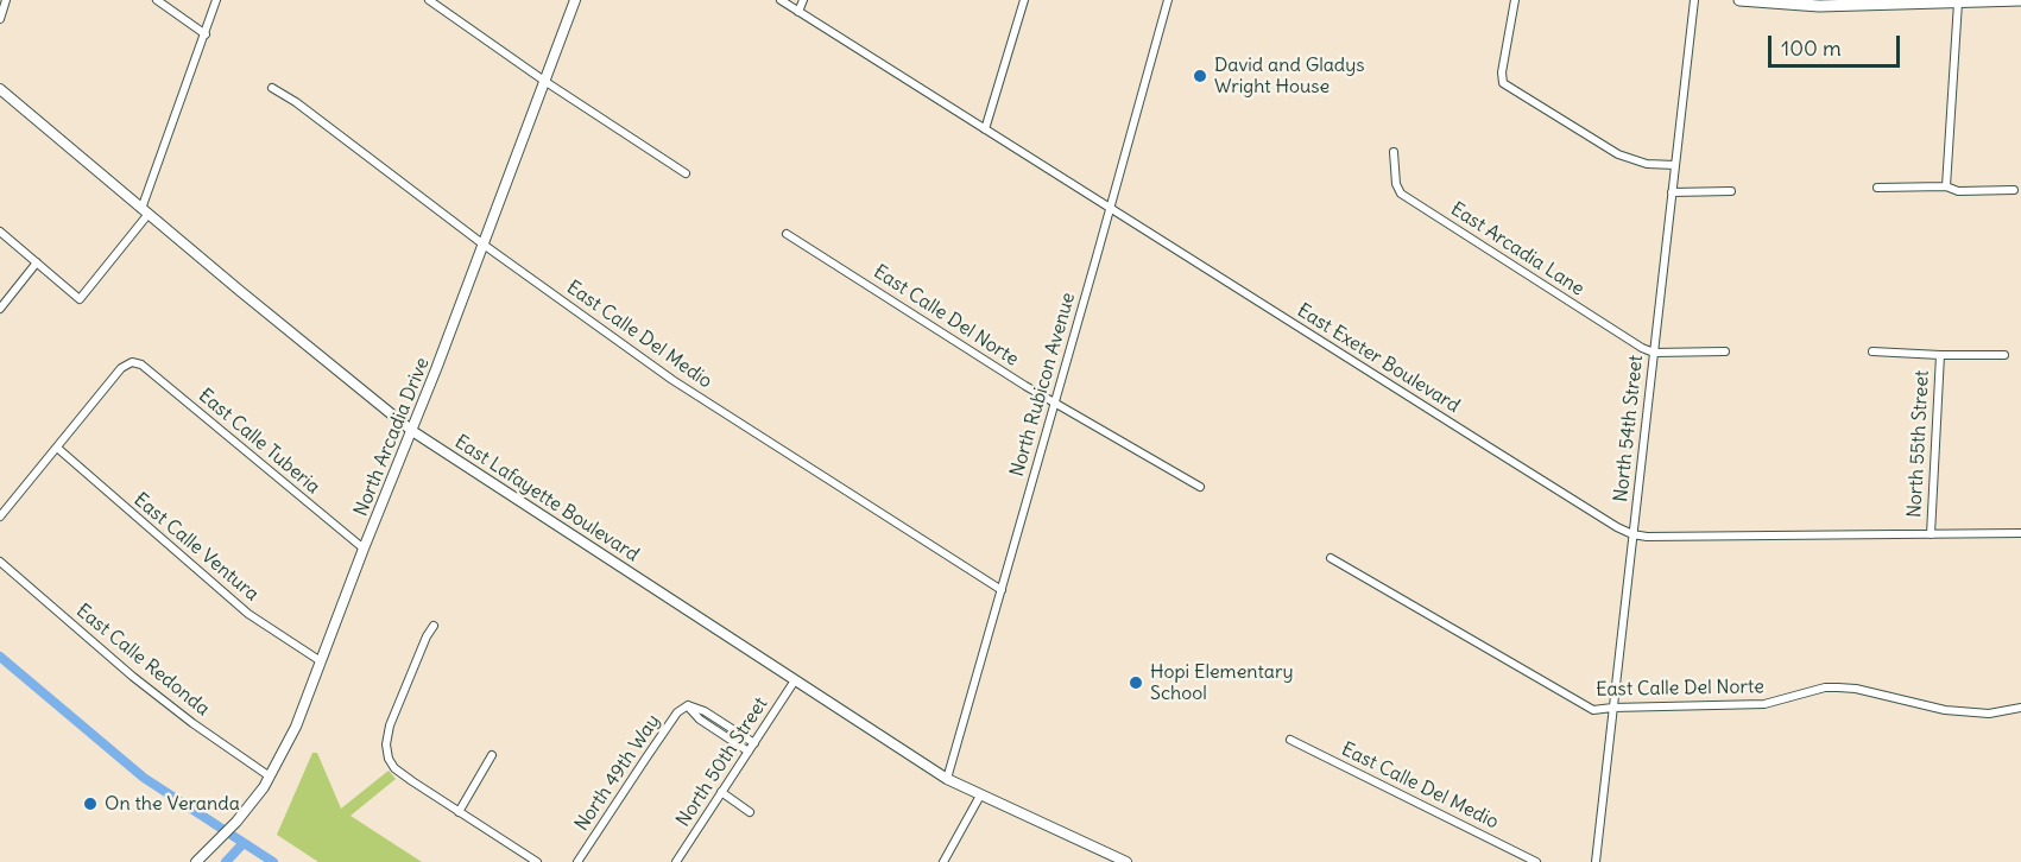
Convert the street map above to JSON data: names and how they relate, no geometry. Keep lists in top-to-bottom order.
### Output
{
  "streets": {
    "street": [
      "East Arcadia Lane",
      "East Calle Del Norte",
      "East Calle Del Medio",
      "East Exeter Boulevard",
      "North Rubicon Avenue",
      "North 54th Street",
      "North Arcadia Drive",
      "East Calle Tuberia",
      "North 55th Street",
      "East Lafayette Boulevard",
      "East Calle Ventura",
      "East Calle Redonda",
      "North 50th Street",
      "North 49th Way"
    ]
  },
  "crossings": [
    ["East Arcadia Lane", "North 54th Street"],
    ["East Calle Del Norte", "North Rubicon Avenue"],
    ["East Calle Del Norte", "North 54th Street"],
    ["East Calle Del Medio", "North Rubicon Avenue"],
    ["East Calle Del Medio", "North Arcadia Drive"],
    ["East Exeter Boulevard", "North Rubicon Avenue"],
    ["East Exeter Boulevard", "North 54th Street"],
    ["East Exeter Boulevard", "North 55th Street"],
    ["North Rubicon Avenue", "East Lafayette Boulevard"],
    ["North Arcadia Drive", "East Calle Tuberia"],
    ["North Arcadia Drive", "East Lafayette Boulevard"],
    ["North Arcadia Drive", "East Calle Ventura"],
    ["North Arcadia Drive", "East Calle Redonda"],
    ["East Calle Tuberia", "East Calle Ventura"],
    ["East Lafayette Boulevard", "North 50th Street"]
  ],
  "places": ["David and Gladys Wright House", "Hopi Elementary School", "On the Veranda"],
  "scale_bar": "100 m"
}
